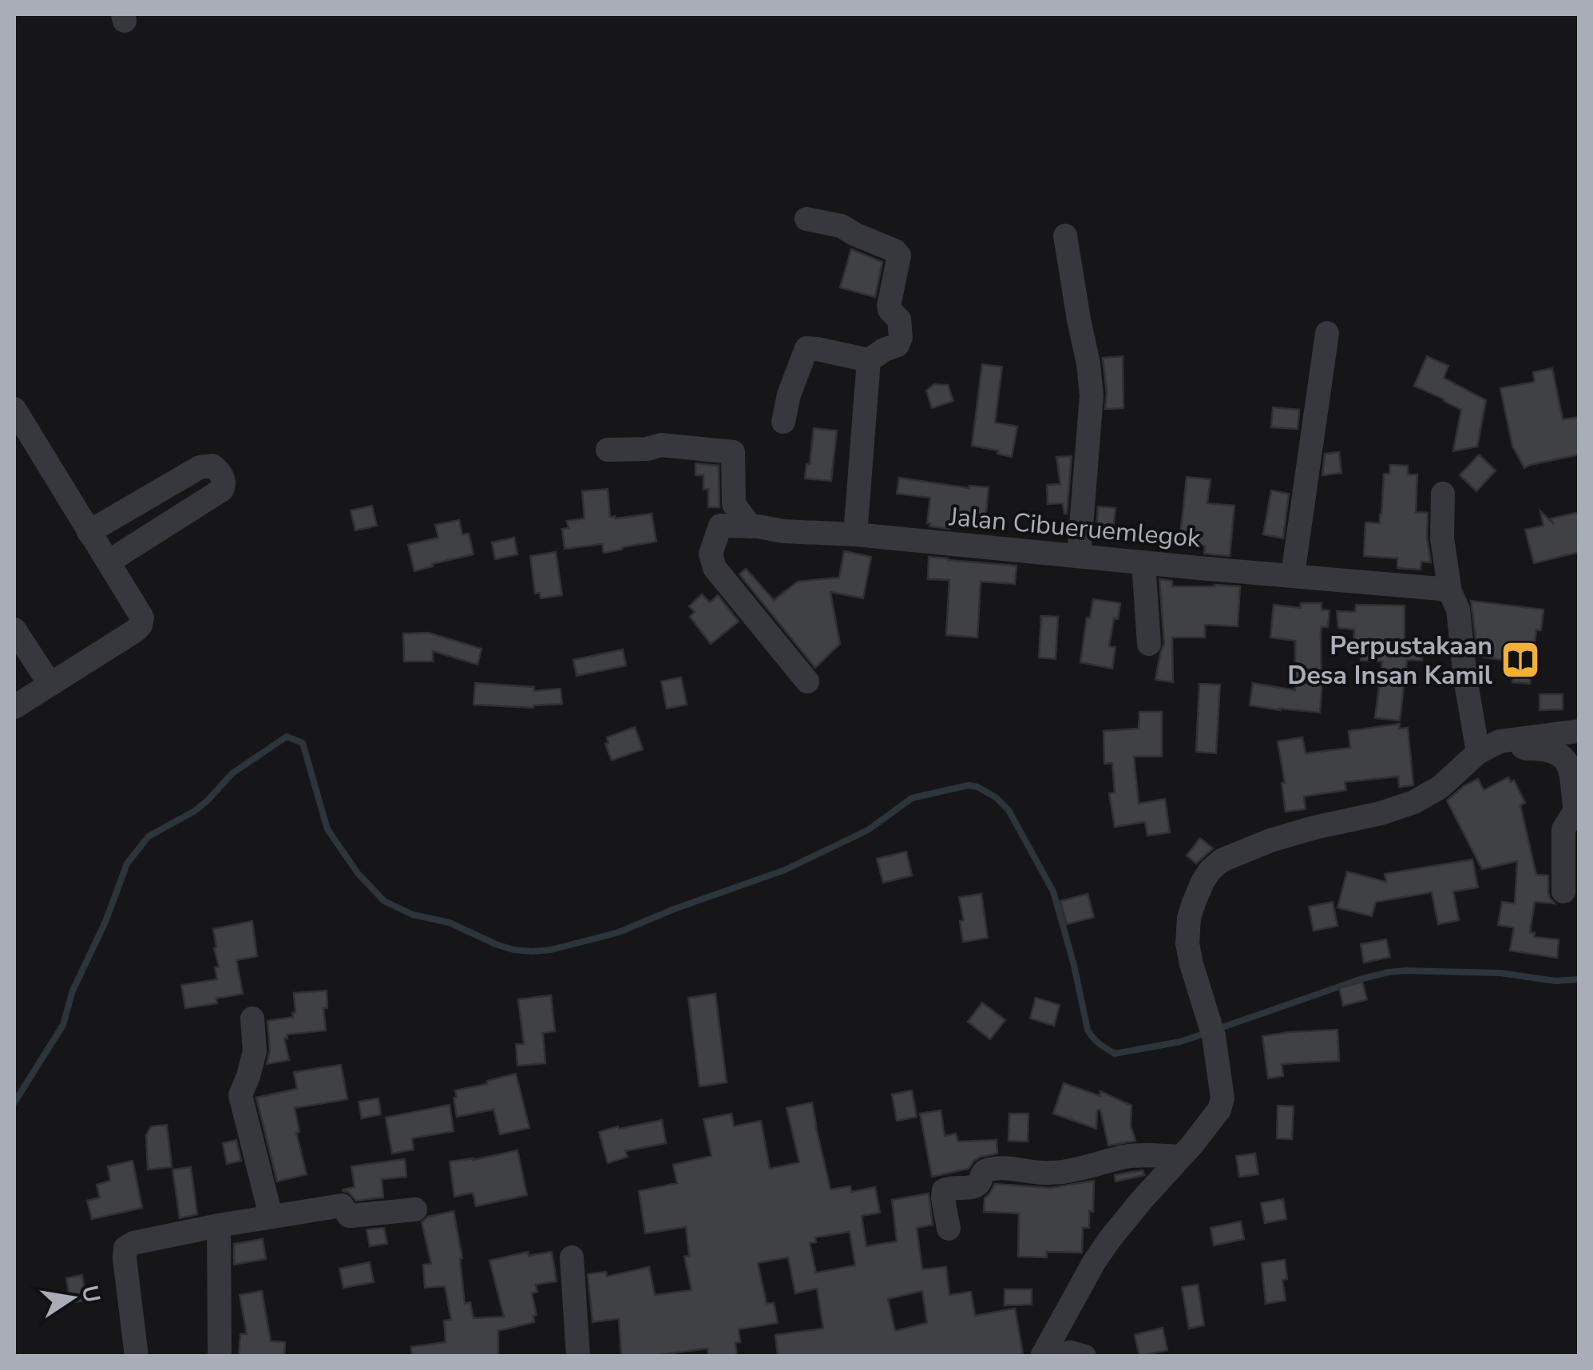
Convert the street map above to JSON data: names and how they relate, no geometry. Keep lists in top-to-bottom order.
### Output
{
  "streets": {
    "street": ["Jalan Cibueruemlegok"]
  },
  "places": {
    "library": ["Perpustakaan Desa Insan Kamil"]
  },
  "north": "right"
}
